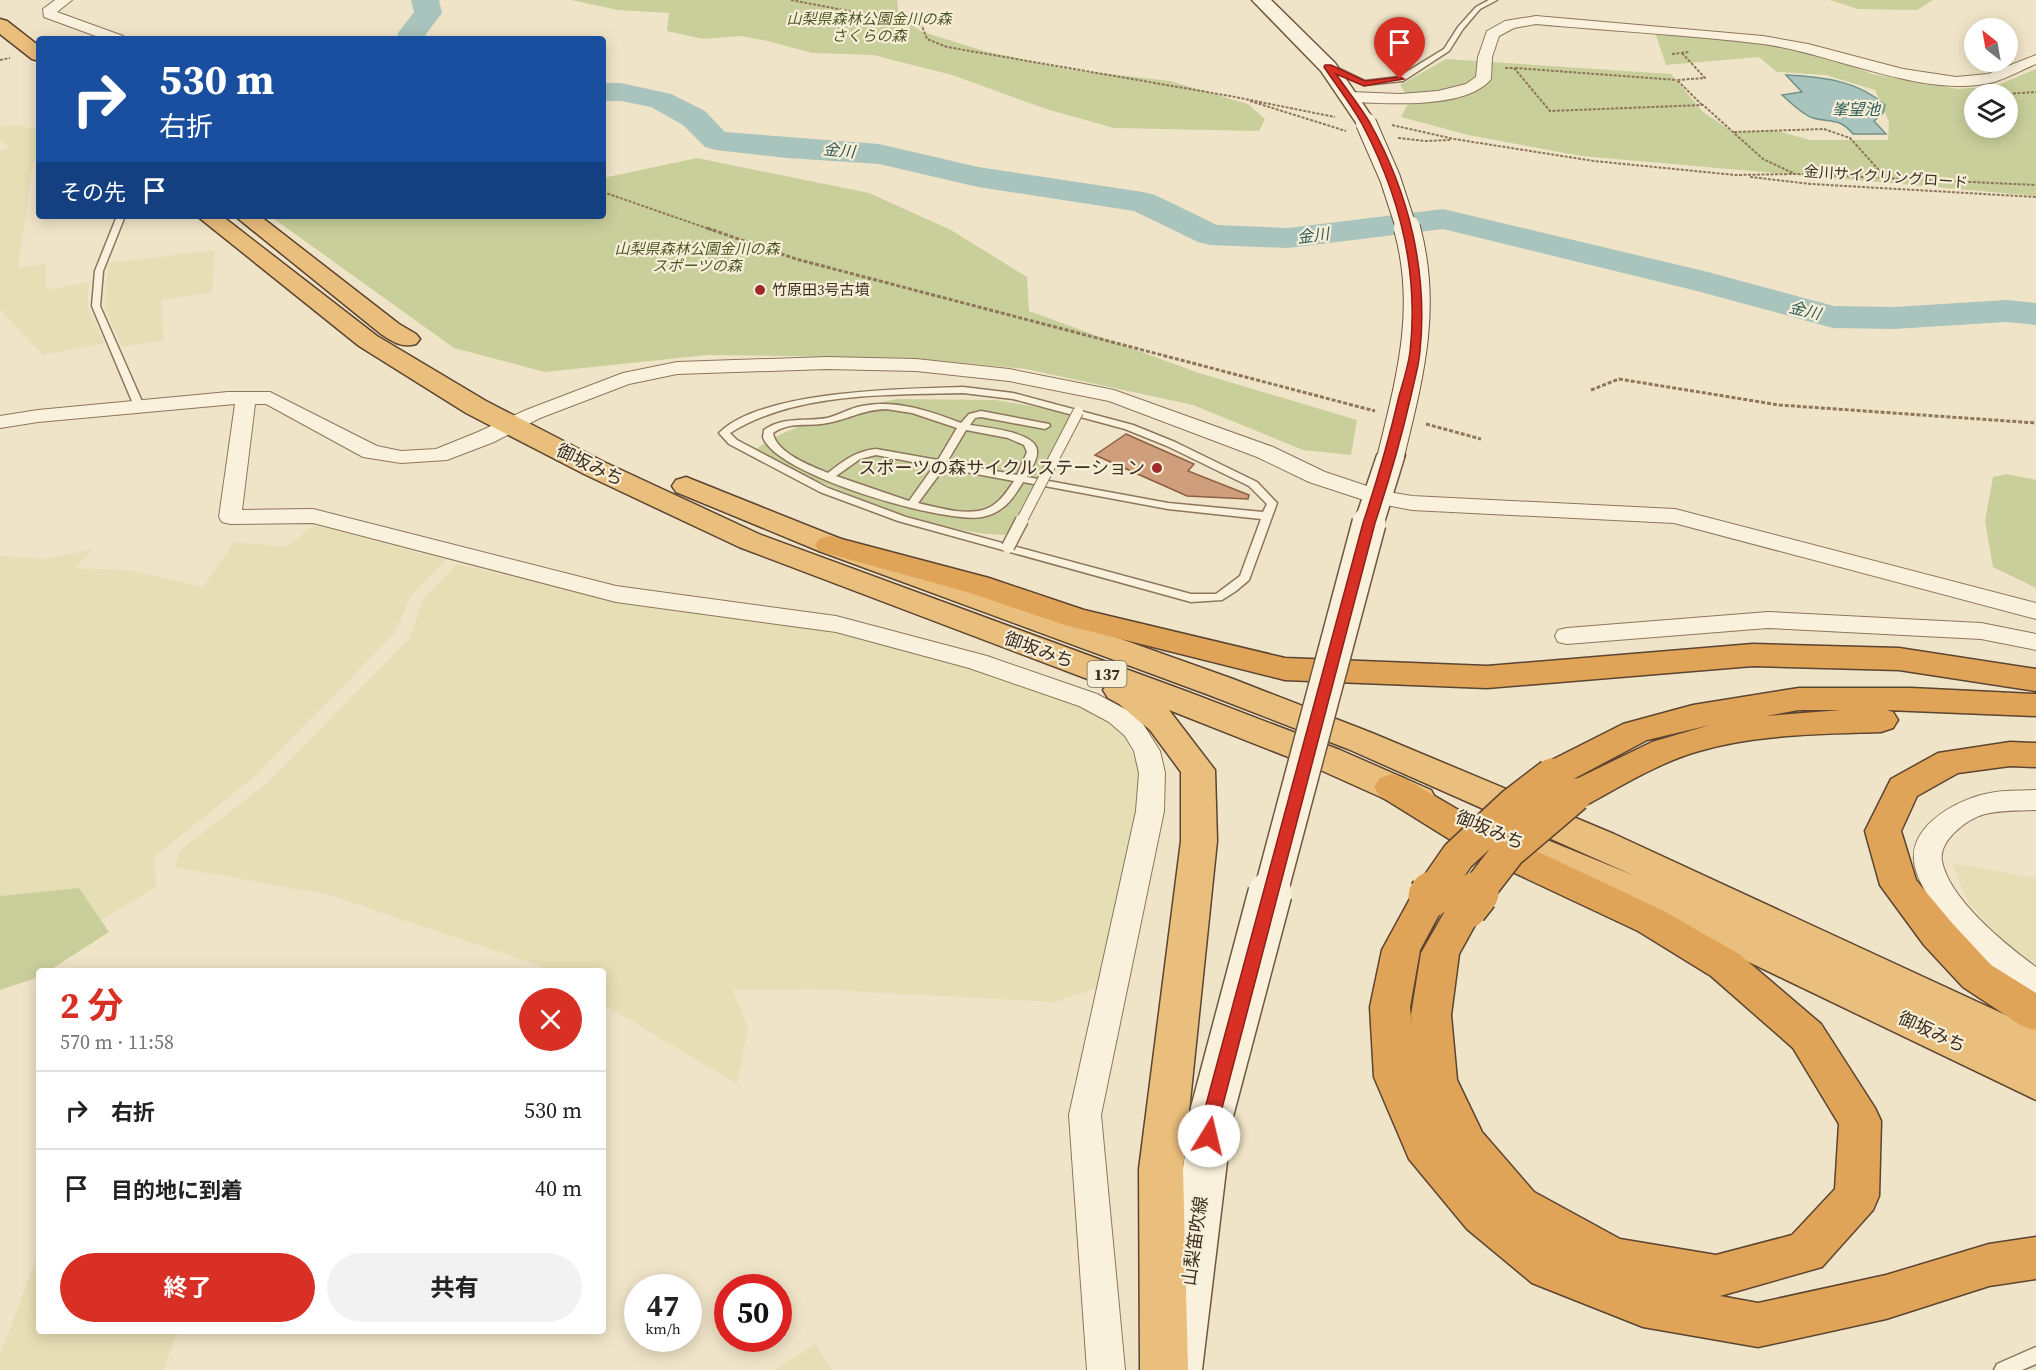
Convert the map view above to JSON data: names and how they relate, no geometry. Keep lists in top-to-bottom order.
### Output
{
  "streets": {
    "highway": ["御坂みち", "137"],
    "main road": ["山梨笛吹線"],
    "path": ["金川サイクリングロード"]
  },
  "water": ["峯望池", "金川"],
  "parks": ["山梨県森林公園金川の森 さくらの森", "山梨県森林公園金川の森 スポーツの森"],
  "places": ["竹原田3号古墳", "スポーツの森サイクルステーション"],
  "north": "top left",
  "page": {
    "turn": ["530 m", "右折"],
    "then": "その先",
    "heading": ["2 分", "570 m · 11:58"],
    "list": [
      {
        "name": "右折",
        "value": "530 m"
      },
      {
        "name": "目的地に到着",
        "value": "40 m"
      }
    ],
    "buttons": ["終了", "共有"],
    "speed": "47 km/h",
    "limit": "50"
  }
}
